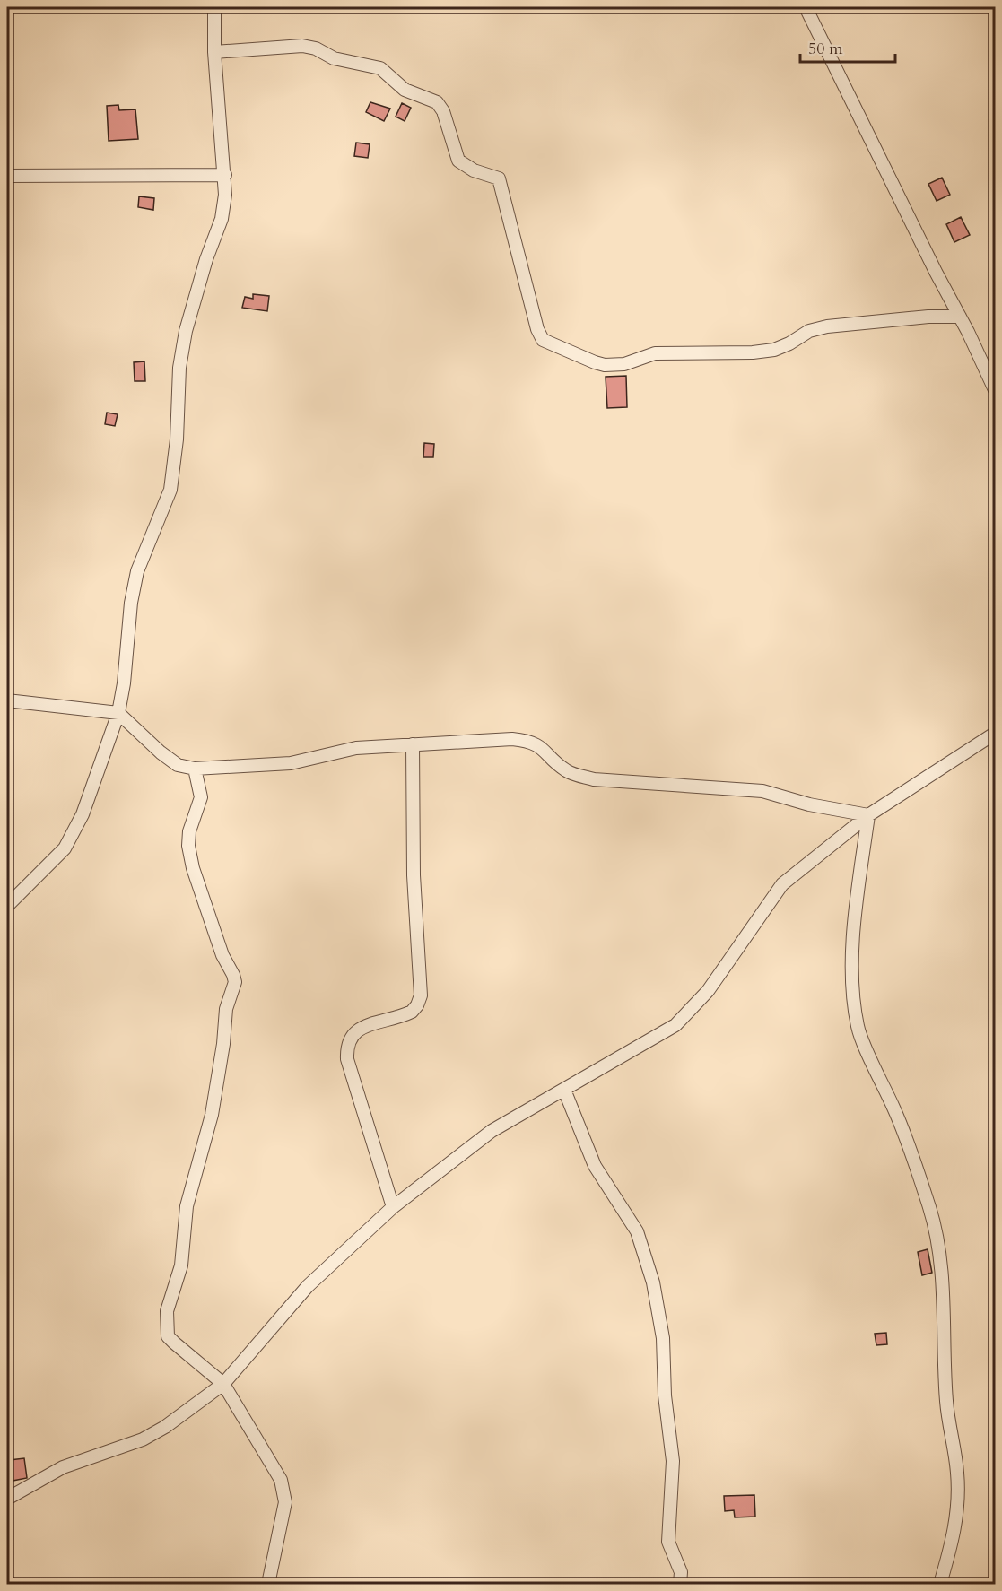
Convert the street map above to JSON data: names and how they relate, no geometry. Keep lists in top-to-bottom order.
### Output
{
  "scale_bar": "50 m"
}
